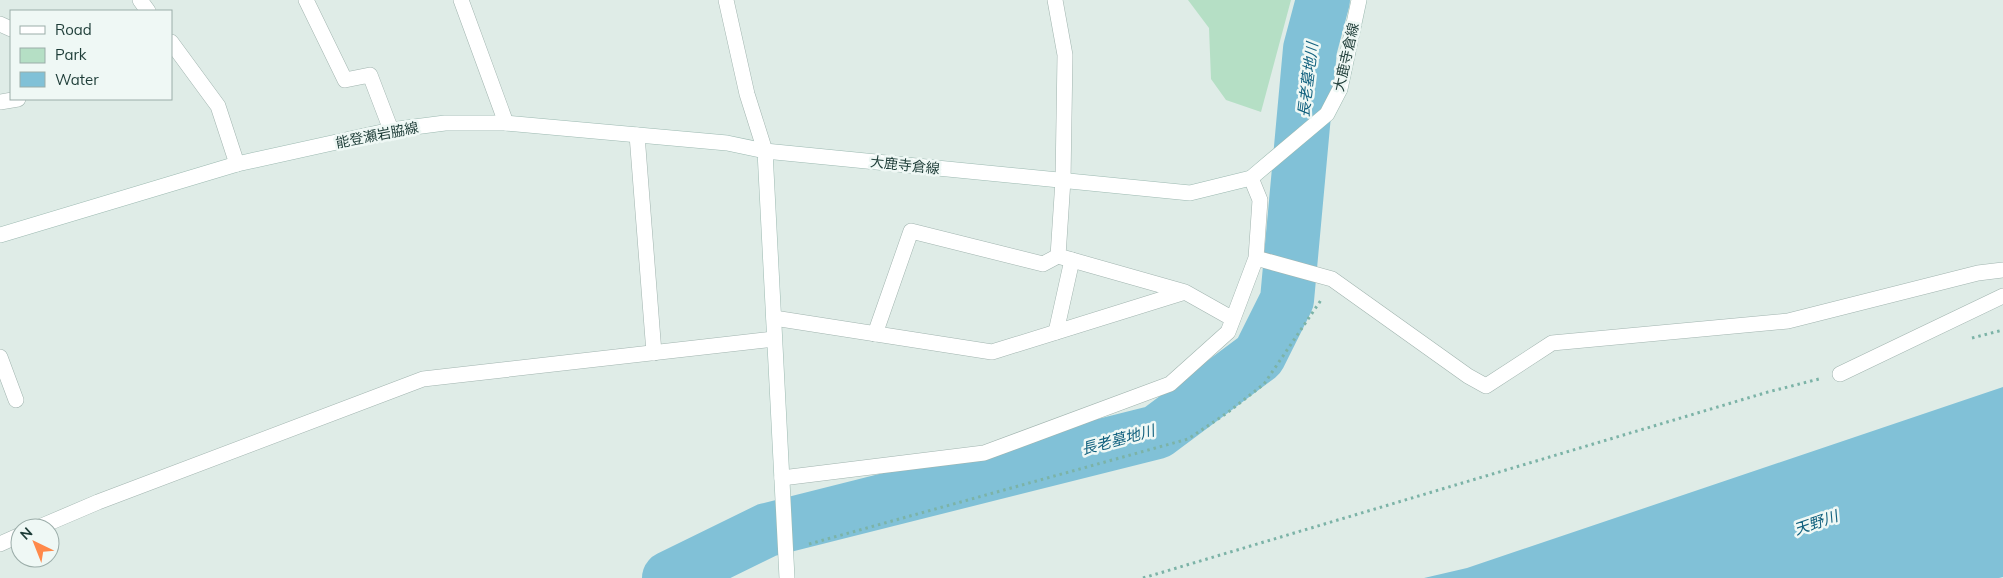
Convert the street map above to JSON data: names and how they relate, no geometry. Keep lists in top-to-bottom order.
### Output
{
  "streets": {
    "street": ["大鹿寺倉線", "能登瀬岩脇線"]
  },
  "crossings": [
    ["大鹿寺倉線", "能登瀬岩脇線"]
  ],
  "water": ["長老墓地川", "天野川"],
  "legend": ["Road", "Park", "Water"],
  "north": "top left"
}
